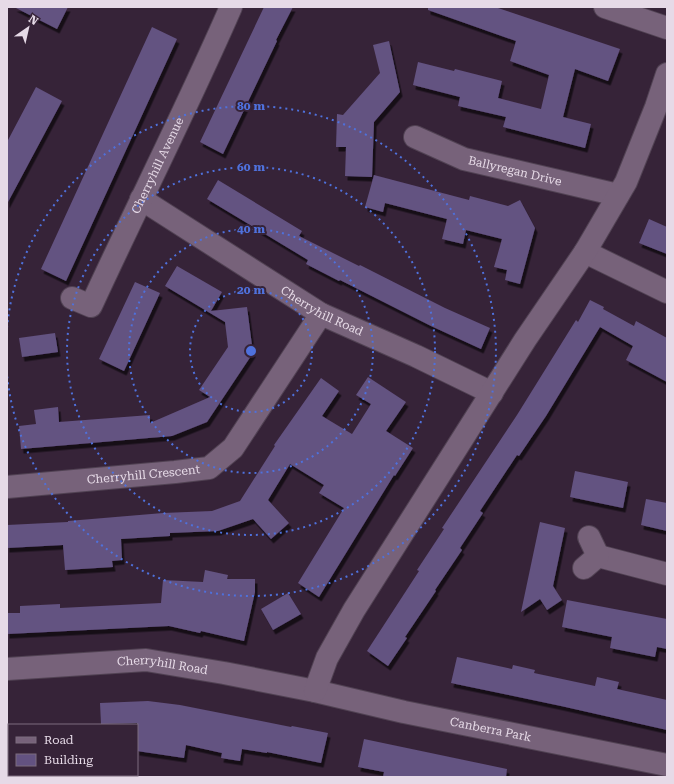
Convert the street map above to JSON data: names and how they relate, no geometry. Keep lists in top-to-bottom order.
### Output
{
  "streets": {
    "street": [
      "Cherryhill Avenue",
      "Ballyregan Drive",
      "Cherryhill Road",
      "Cherryhill Crescent",
      "Canberra Park"
    ]
  },
  "crossings": [
    ["Cherryhill Avenue", "Cherryhill Road"],
    ["Cherryhill Road", "Cherryhill Crescent"],
    ["Cherryhill Road", "Canberra Park"]
  ],
  "legend": ["Road", "Building"],
  "north": "top right",
  "rings": [
    "80 m",
    "60 m",
    "40 m",
    "20 m"
  ]
}
